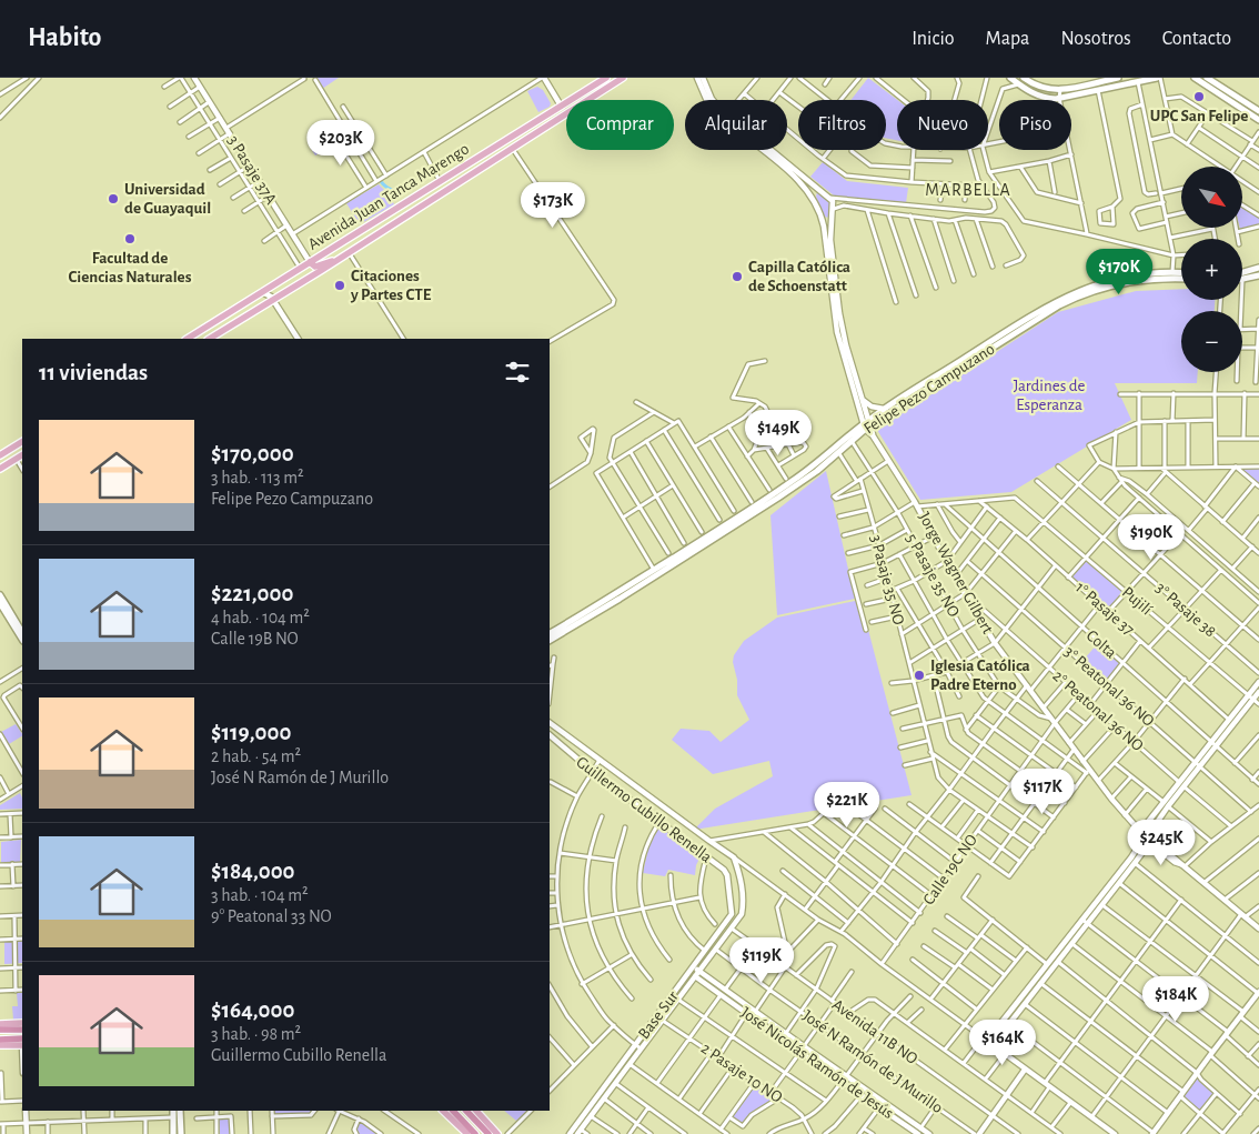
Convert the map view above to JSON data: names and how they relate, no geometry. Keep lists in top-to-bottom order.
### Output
{
  "streets": {
    "main road": ["Avenida Juan Tanca Marengo", "Felipe Pezo Campuzano"],
    "street": [
      "3 Pasaje 37A",
      "Jorge Wagner Gilbert",
      "5 Pasaje 35 NO",
      "3 Pasaje 35 NO",
      "Pujilí",
      "1° Pasaje 37",
      "3° Pasaje 38",
      "Colta",
      "3° Peatonal 36 NO",
      "2° Peatonal 36 NO",
      "Guillermo Cubillo Renella",
      "Calle 19C NO",
      "Base Sur",
      "Avenida 11B NO",
      "José N Ramón de J Murillo",
      "José Nicolás Ramón de Jesús",
      "2 Pasaje 10 NO"
    ]
  },
  "crossings": [
    ["3 Pasaje 37A", "Avenida Juan Tanca Marengo"],
    ["Felipe Pezo Campuzano", "Jorge Wagner Gilbert"],
    ["Felipe Pezo Campuzano", "5 Pasaje 35 NO"],
    ["Jorge Wagner Gilbert", "5 Pasaje 35 NO"],
    ["Jorge Wagner Gilbert", "2° Peatonal 36 NO"],
    ["Jorge Wagner Gilbert", "Calle 19C NO"],
    ["5 Pasaje 35 NO", "Calle 19C NO"],
    ["Pujilí", "1° Pasaje 37"],
    ["2° Peatonal 36 NO", "Calle 19C NO"],
    ["Guillermo Cubillo Renella", "Calle 19C NO"],
    ["Guillermo Cubillo Renella", "Base Sur"],
    ["Base Sur", "Avenida 11B NO"],
    ["Base Sur", "José N Ramón de J Murillo"],
    ["Base Sur", "José Nicolás Ramón de Jesús"],
    ["Base Sur", "2 Pasaje 10 NO"]
  ],
  "districts": ["MARBELLA"],
  "parks": ["Jardines de Esperanza"],
  "places": [
    "UPC San Felipe",
    "Universidad de Guayaquil",
    "Facultad de Ciencias Naturales",
    "Capilla Católica de Schoenstatt",
    "Citaciones y Partes CTE",
    "Iglesia Católica Padre Eterno"
  ],
  "north": "bottom right",
  "page": {
    "header": "Habito",
    "nav": [
      "Inicio",
      "Mapa",
      "Nosotros",
      "Contacto"
    ],
    "chip": [
      "Comprar",
      "Alquilar",
      "Filtros",
      "Nuevo",
      "Piso"
    ],
    "price": [
      "$203K",
      "$173K",
      "$170K",
      "$149K",
      "$190K",
      "$117K",
      "$221K",
      "$245K",
      "$119K",
      "$184K",
      "$164K"
    ],
    "map_buttons": ["+", "−"],
    "heading": "11 viviendas",
    "list": [
      {
        "name": "$170,000",
        "note": "3 hab. · 113 m² · Felipe Pezo Campuzano"
      },
      {
        "name": "$221,000",
        "note": "4 hab. · 104 m² · Calle 19B NO"
      },
      {
        "name": "$119,000",
        "note": "2 hab. · 54 m² · José N Ramón de J Murillo"
      },
      {
        "name": "$184,000",
        "note": "3 hab. · 104 m² · 9° Peatonal 33 NO"
      },
      {
        "name": "$164,000",
        "note": "3 hab. · 98 m² · Guillermo Cubillo Renella"
      }
    ]
  }
}
